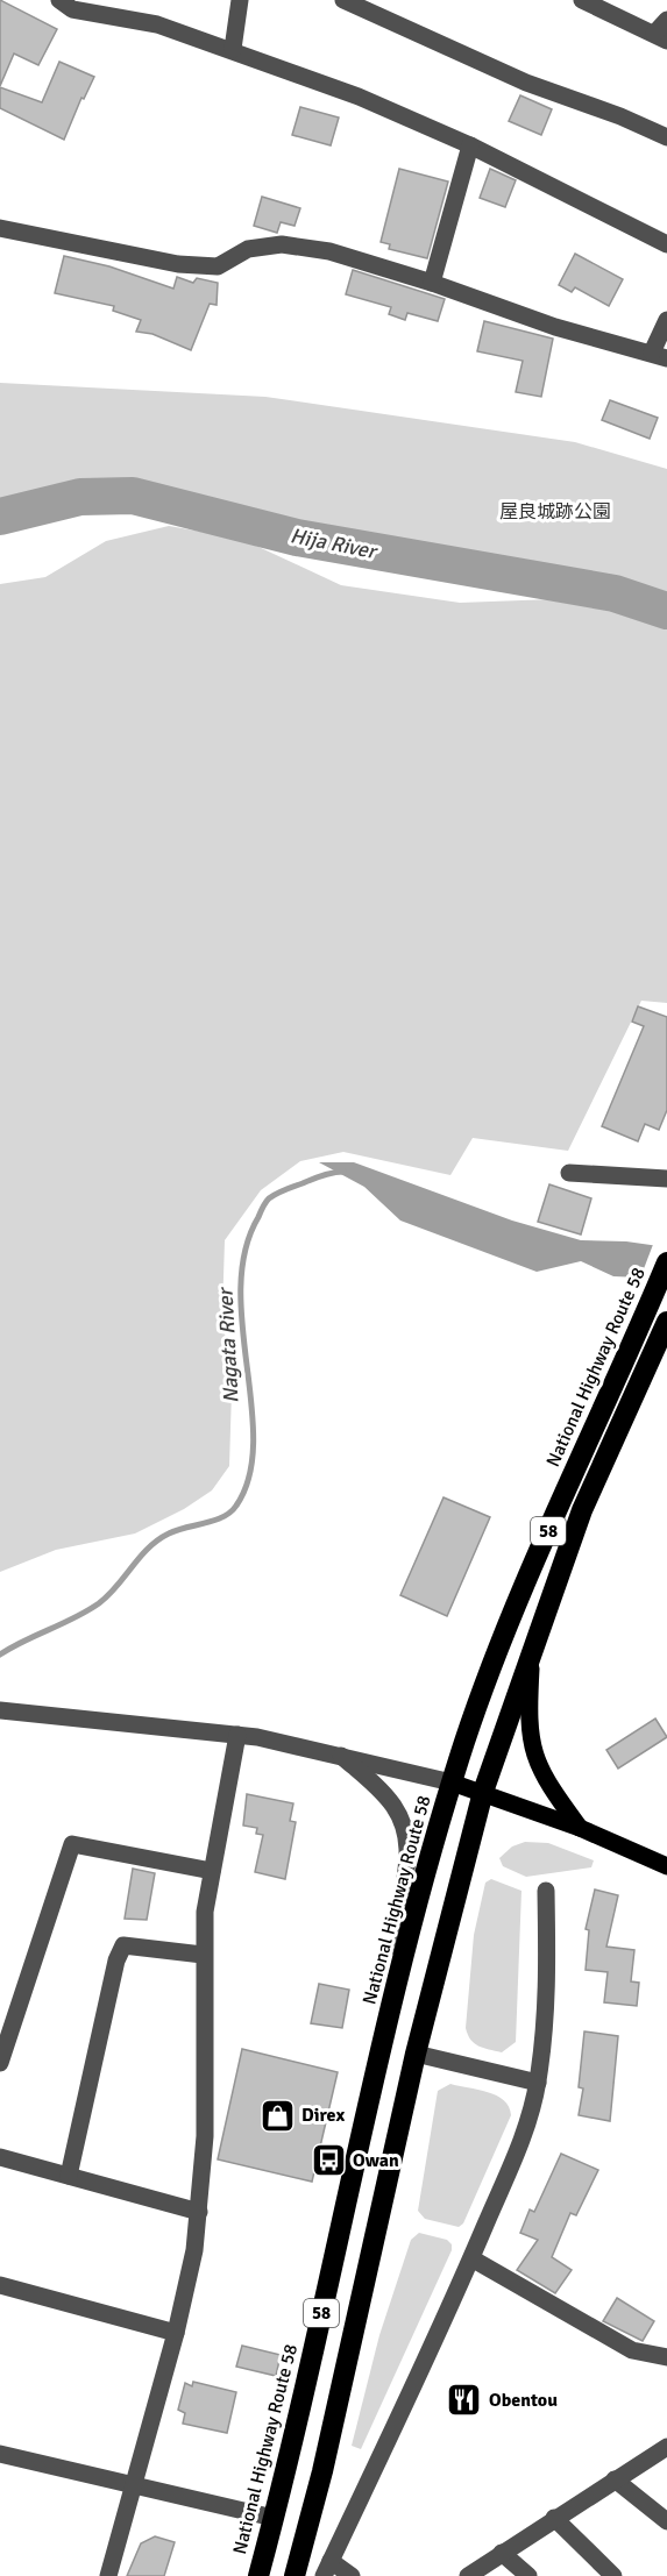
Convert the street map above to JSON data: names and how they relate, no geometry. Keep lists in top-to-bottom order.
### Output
{
  "streets": {
    "highway": ["National Highway Route 58", "58"]
  },
  "water": ["Hija River", "Nagata River"],
  "parks": ["屋良城跡公園"],
  "places": {
    "shop": ["Direx"],
    "bus stop": ["Owan"],
    "restaurant": ["Obentou"]
  }
}
